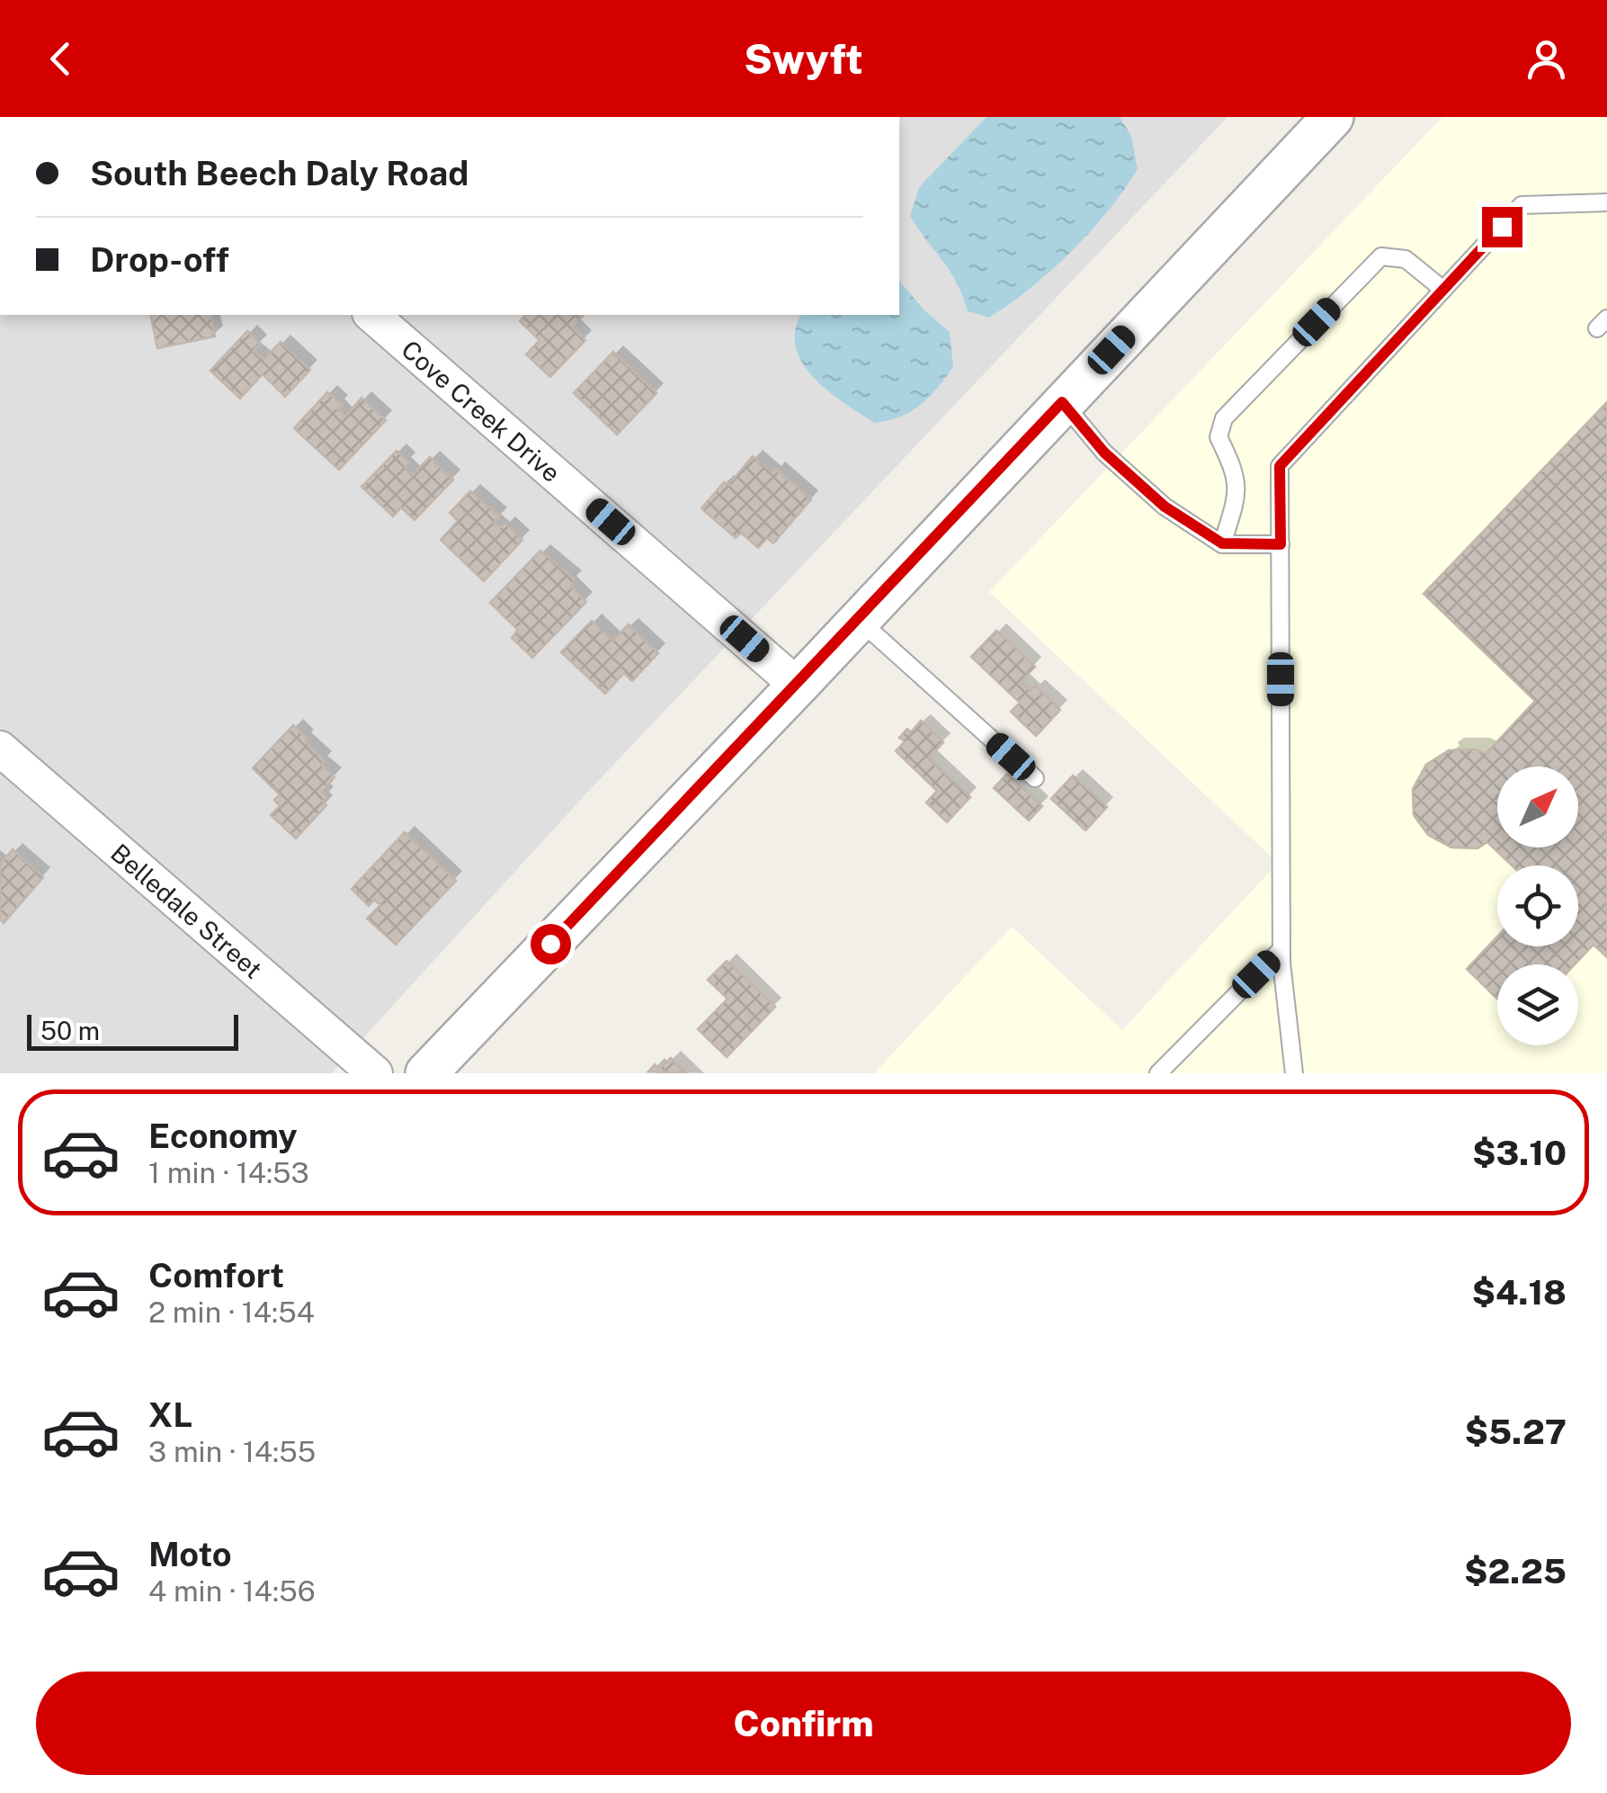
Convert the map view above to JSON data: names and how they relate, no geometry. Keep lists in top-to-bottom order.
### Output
{
  "streets": {
    "street": ["Cove Creek Drive", "Belledale Street"]
  },
  "scale_bar": "50 m",
  "north": "top right",
  "page": {
    "header": "Swyft",
    "banner": ["South Beech Daly Road", "Drop-off"],
    "scale": "50 m",
    "list": [
      {
        "name": "Economy",
        "note": "1 min · 14:53",
        "value": "$3.10"
      },
      {
        "name": "Comfort",
        "note": "2 min · 14:54",
        "value": "$4.18"
      },
      {
        "name": "XL",
        "note": "3 min · 14:55",
        "value": "$5.27"
      },
      {
        "name": "Moto",
        "note": "4 min · 14:56",
        "value": "$2.25"
      }
    ],
    "buttons": "Confirm"
  }
}
